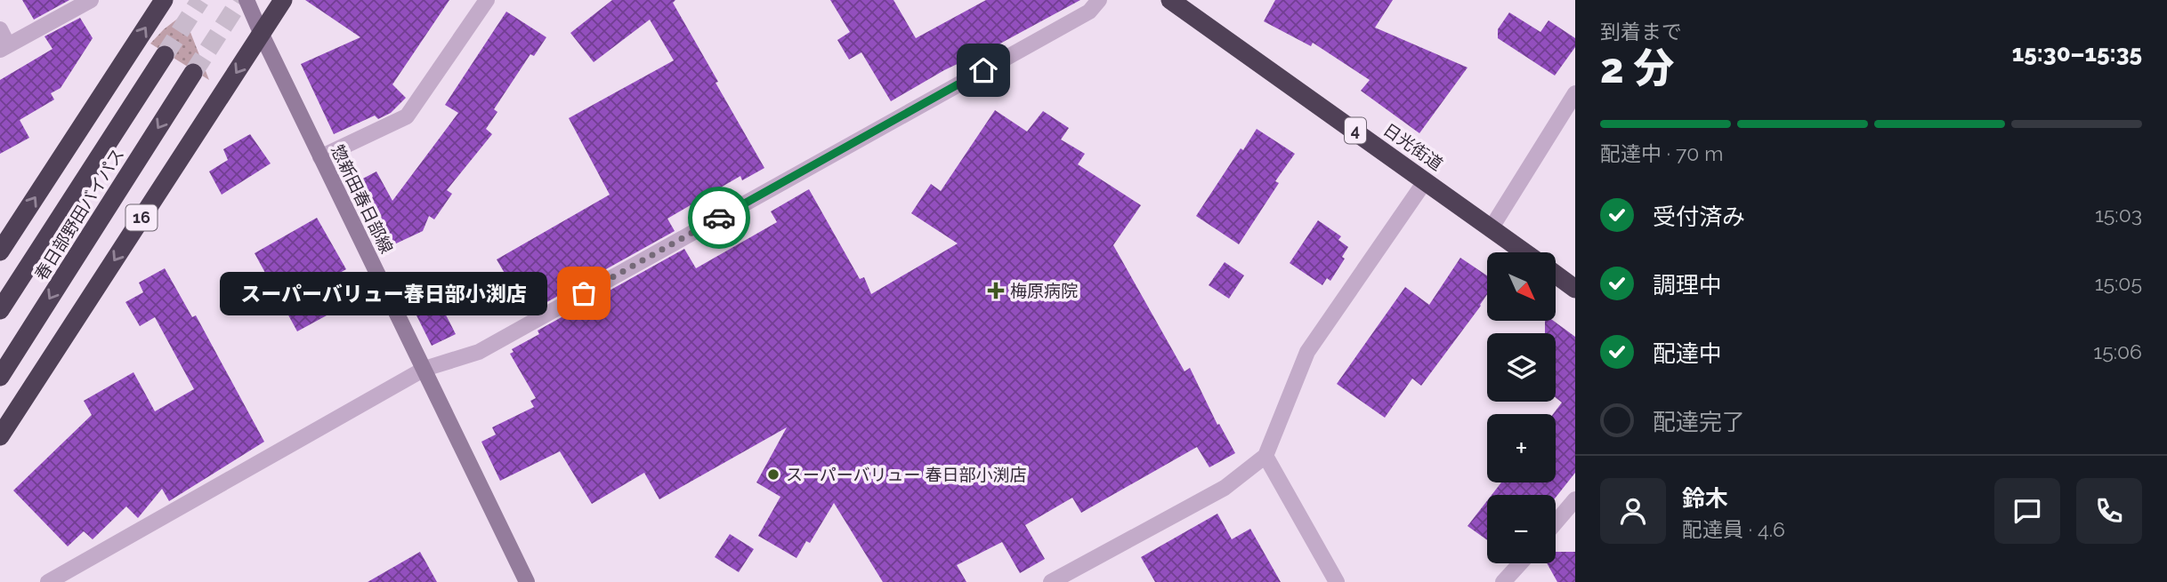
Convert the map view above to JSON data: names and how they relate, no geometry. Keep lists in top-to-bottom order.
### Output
{
  "streets": {
    "highway": [
      "4",
      "日光街道",
      "春日部野田バイパス",
      "16"
    ],
    "main road": ["惣新田春日部線"]
  },
  "crossings": [
    ["惣新田春日部線", "16"]
  ],
  "places": {
    "health": ["梅原病院"],
    "other": ["スーパーバリュー春日部小渕店", "スーパーバリュー 春日部小渕店"]
  },
  "north": "bottom right",
  "page": {
    "heading": ["2 分", "到着まで", "15:30–15:35"],
    "panel": ["鈴木", "配達員 · 4.6"],
    "bar": "配達中 · 70 m",
    "list": [
      ["受付済み", "15:03"],
      ["調理中", "15:05"],
      ["配達中", "15:06"],
      "配達完了"
    ],
    "map_buttons": ["+", "−"],
    "bubble": "スーパーバリュー春日部小渕店"
  }
}
